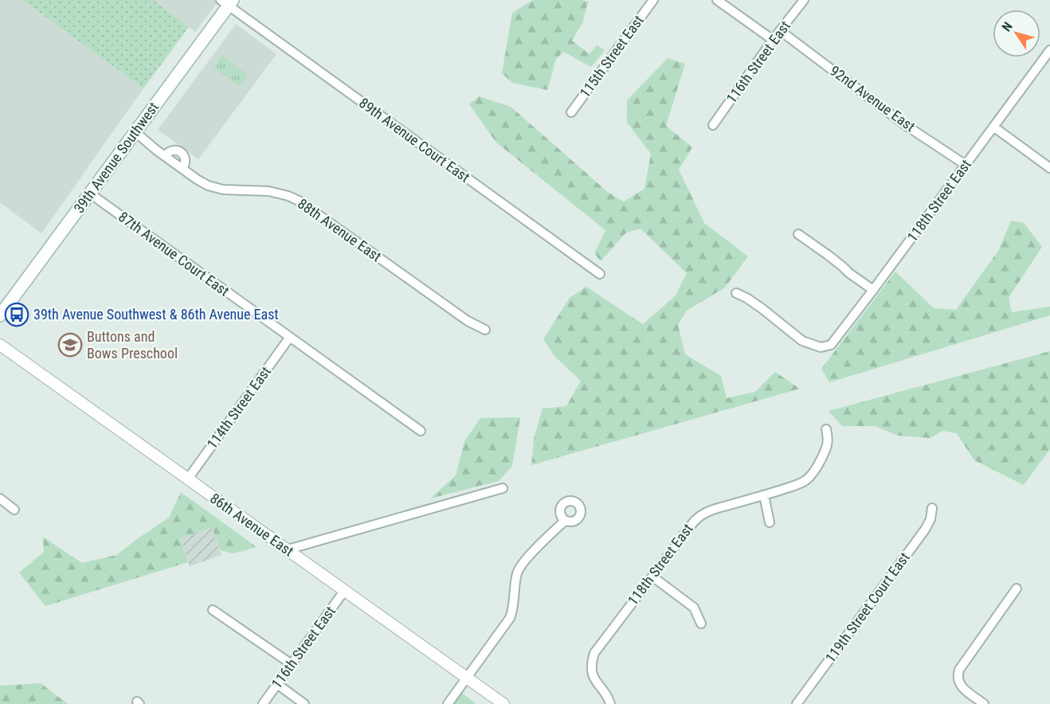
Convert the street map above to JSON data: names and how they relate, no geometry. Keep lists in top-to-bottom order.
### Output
{
  "streets": {
    "main road": ["39th Avenue Southwest"],
    "street": [
      "115th Street East",
      "116th Street East",
      "92nd Avenue East",
      "89th Avenue Court East",
      "118th Street East",
      "88th Avenue East",
      "87th Avenue Court East",
      "114th Street East",
      "86th Avenue East",
      "119th Street Court East"
    ]
  },
  "crossings": [
    ["116th Street East", "92nd Avenue East"],
    ["116th Street East", "86th Avenue East"],
    ["92nd Avenue East", "118th Street East"],
    ["89th Avenue Court East", "39th Avenue Southwest"],
    ["39th Avenue Southwest", "88th Avenue East"],
    ["39th Avenue Southwest", "87th Avenue Court East"],
    ["87th Avenue Court East", "114th Street East"],
    ["114th Street East", "86th Avenue East"]
  ],
  "places": {
    "bus stop": ["39th Avenue Southwest & 86th Avenue East"],
    "school or university": ["Buttons and Bows Preschool"]
  },
  "north": "top left"
}
